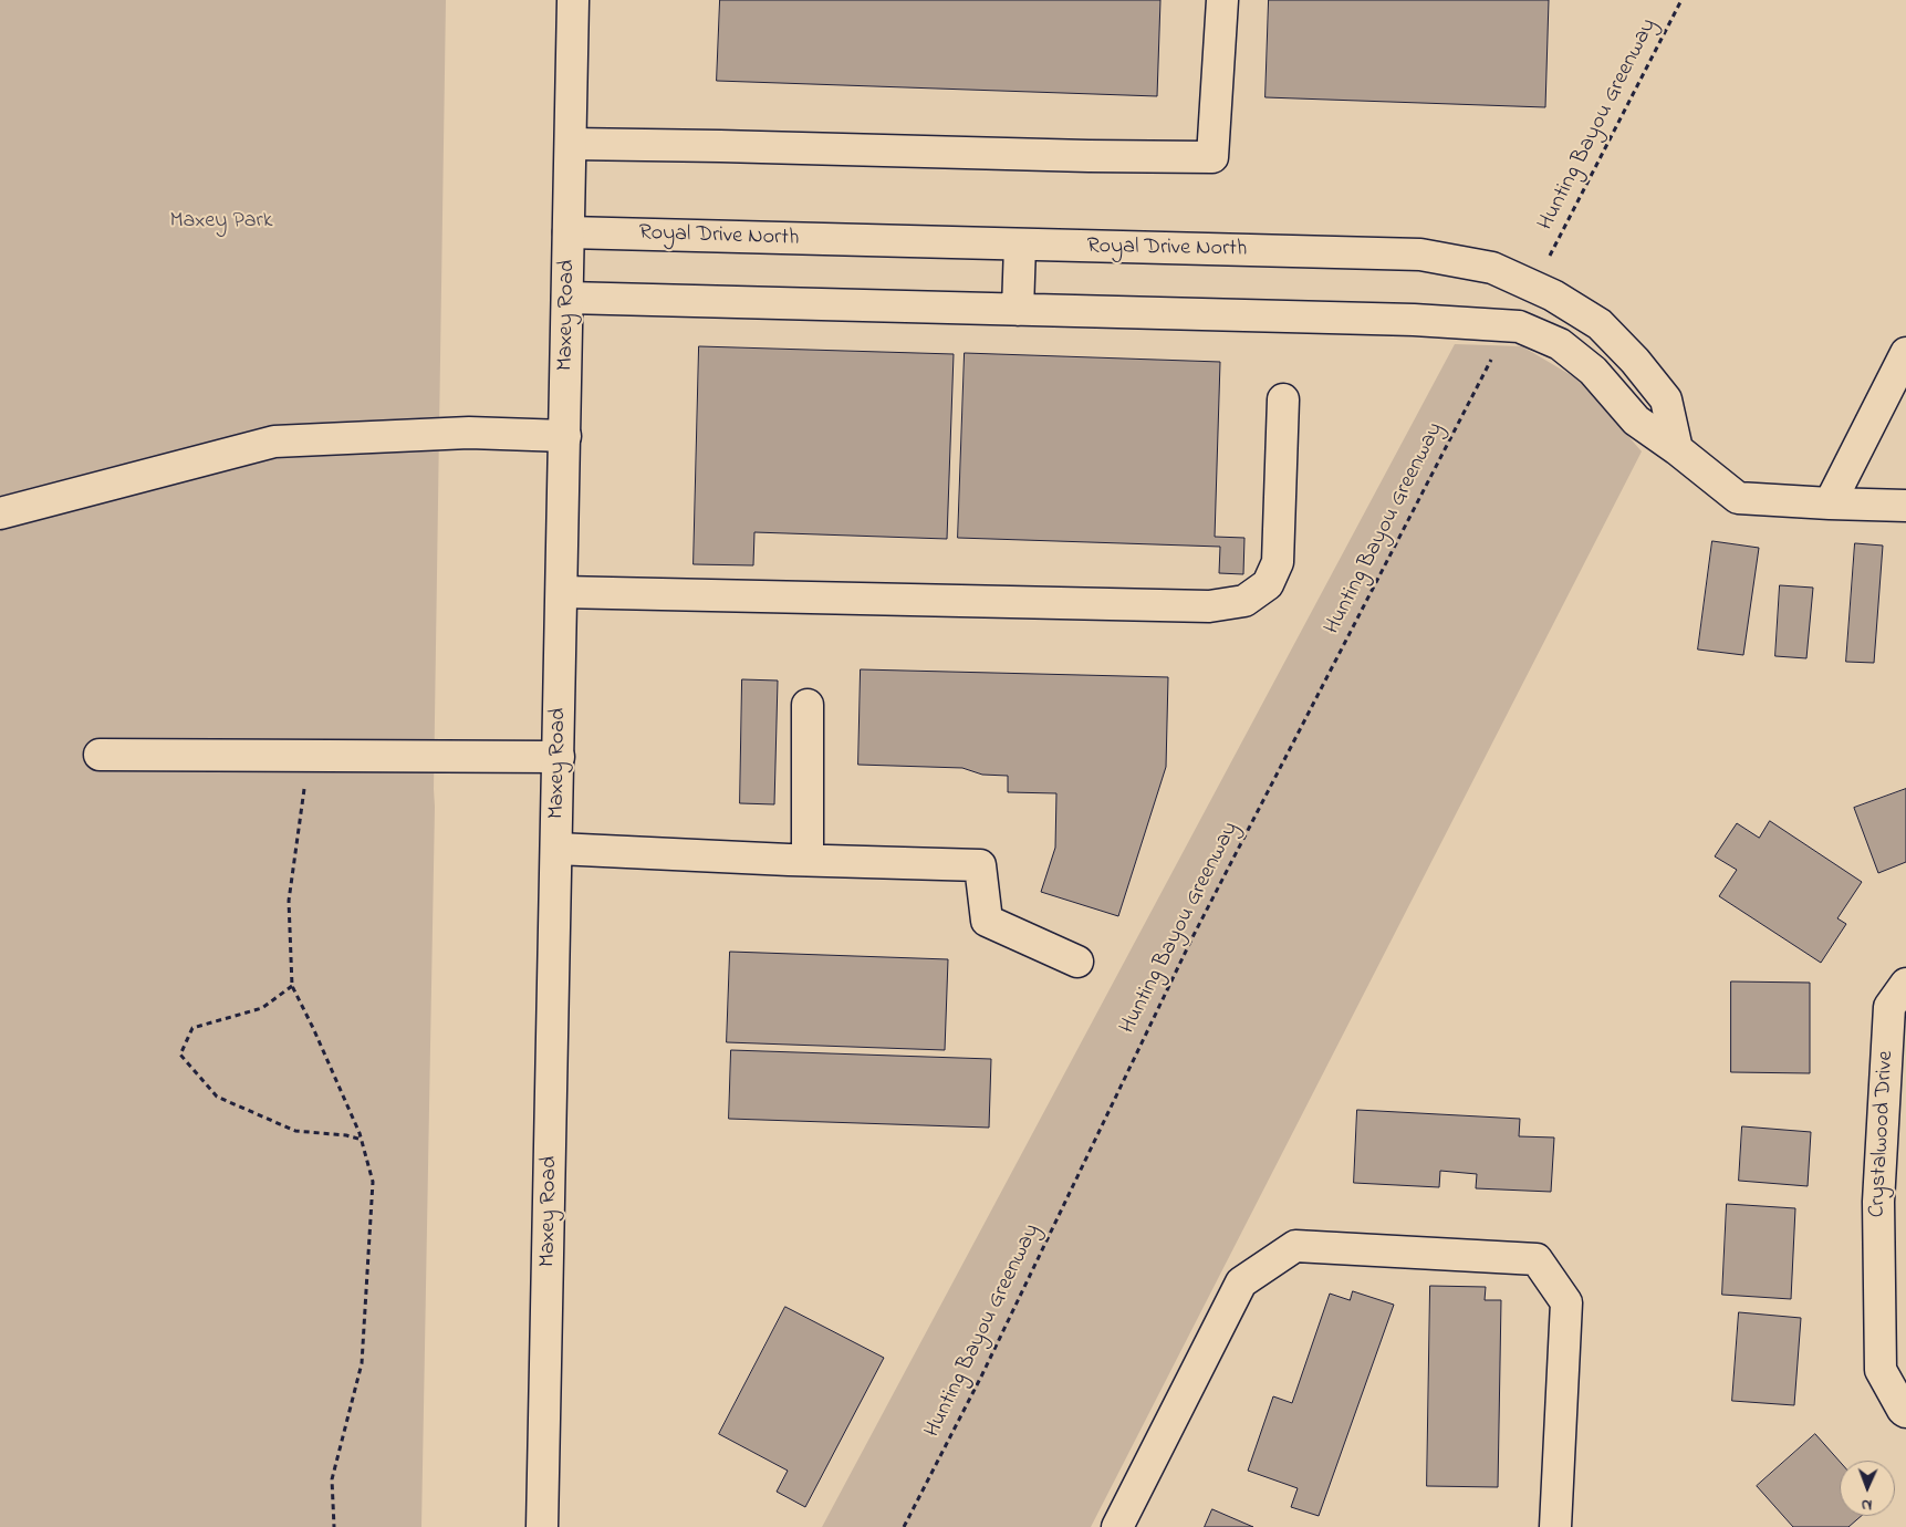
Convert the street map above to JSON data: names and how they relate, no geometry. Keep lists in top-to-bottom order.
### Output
{
  "streets": {
    "street": ["Royal Drive North", "Maxey Road", "Crystalwood Drive"],
    "path": ["Hunting Bayou Greenway"]
  },
  "crossings": [
    ["Royal Drive North", "Maxey Road"]
  ],
  "parks": ["Maxey Park"],
  "north": "bottom"
}
